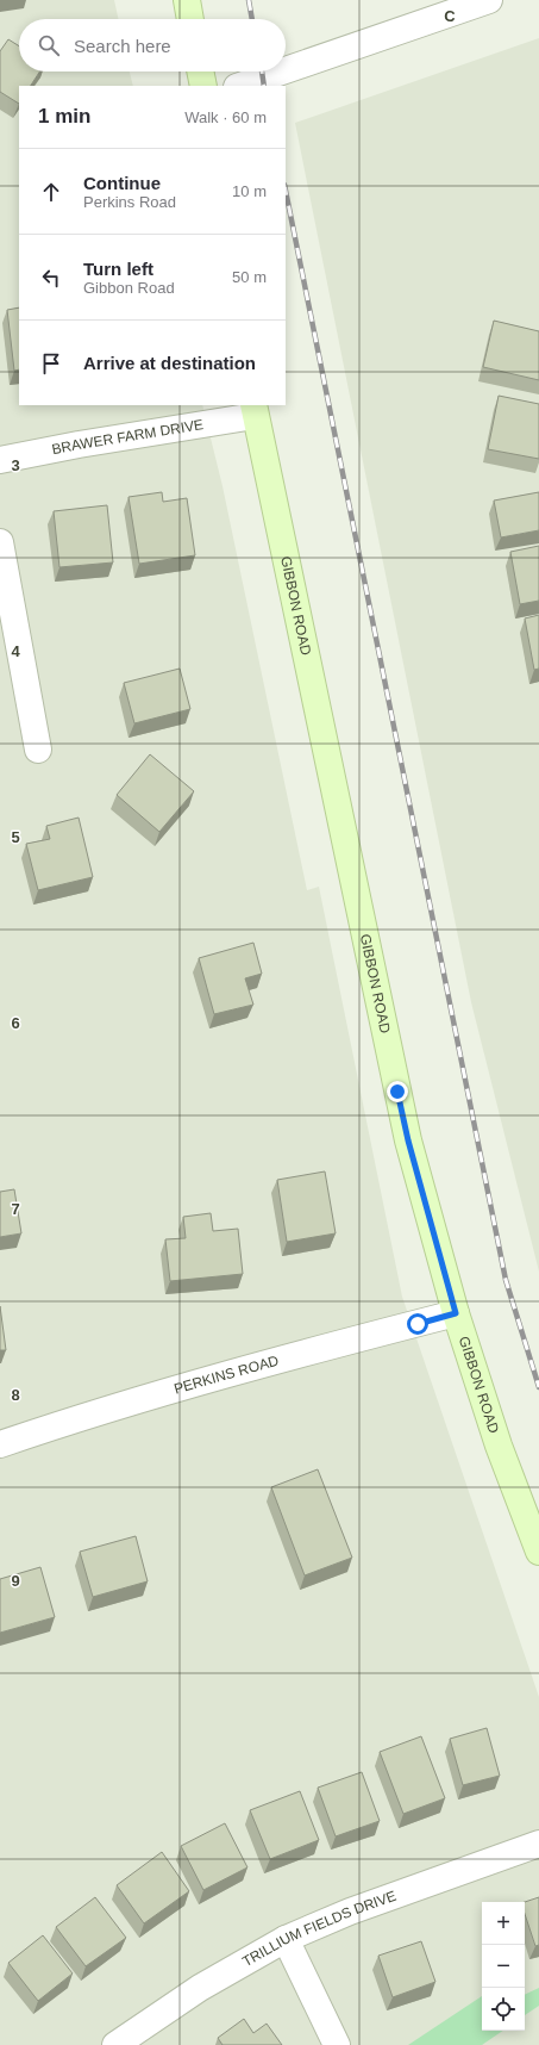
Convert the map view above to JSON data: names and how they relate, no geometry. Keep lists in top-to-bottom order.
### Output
{
  "streets": {
    "main road": ["GIBBON ROAD"],
    "street": ["BRAWER FARM DRIVE", "PERKINS ROAD", "TRILLIUM FIELDS DRIVE"]
  },
  "crossings": [
    ["BRAWER FARM DRIVE", "GIBBON ROAD"],
    ["GIBBON ROAD", "PERKINS ROAD"]
  ],
  "page": {
    "search": "Search here",
    "heading": ["1 min", "Walk · 60 m"],
    "list": [
      ["Continue", "Perkins Road", "10 m"],
      ["Turn left", "Gibbon Road", "50 m"],
      "Arrive at destination"
    ],
    "map_buttons": ["+", "−"]
  },
  "grid": {
    "columns": ["C"],
    "rows": [
      "3",
      "4",
      "5",
      "6",
      "7",
      "8",
      "9"
    ]
  }
}
